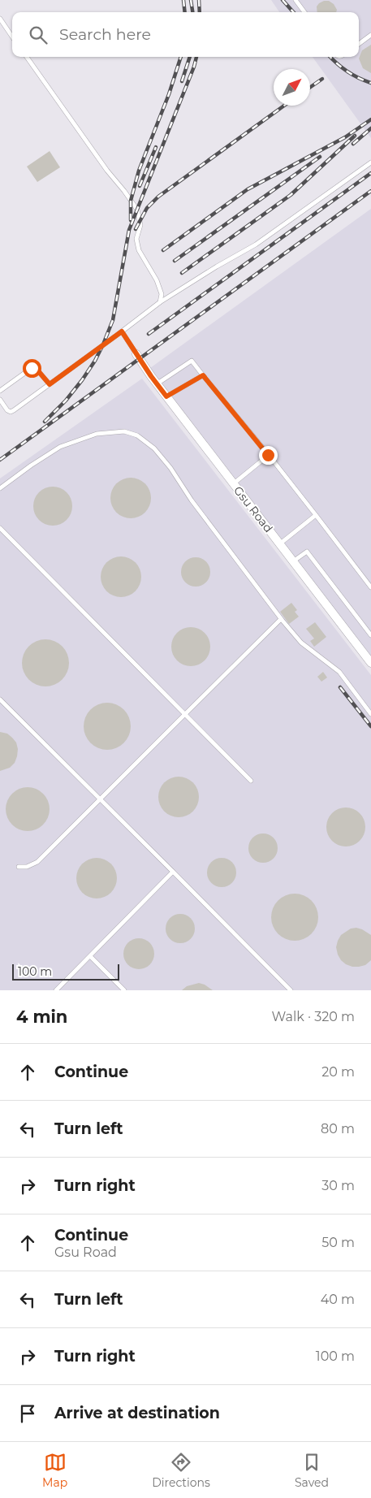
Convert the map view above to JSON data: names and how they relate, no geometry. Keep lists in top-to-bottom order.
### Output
{
  "streets": {
    "street": ["Gsu Road"]
  },
  "scale_bar": "100 m",
  "north": "top right",
  "page": {
    "search": "Search here",
    "scale": "100 m",
    "heading": ["4 min", "Walk · 320 m"],
    "list": [
      ["Continue", "20 m"],
      ["Turn left", "80 m"],
      ["Turn right", "30 m"],
      ["Continue", "Gsu Road", "50 m"],
      ["Turn left", "40 m"],
      ["Turn right", "100 m"],
      "Arrive at destination"
    ],
    "nav": ["Map", "Directions", "Saved"]
  }
}
